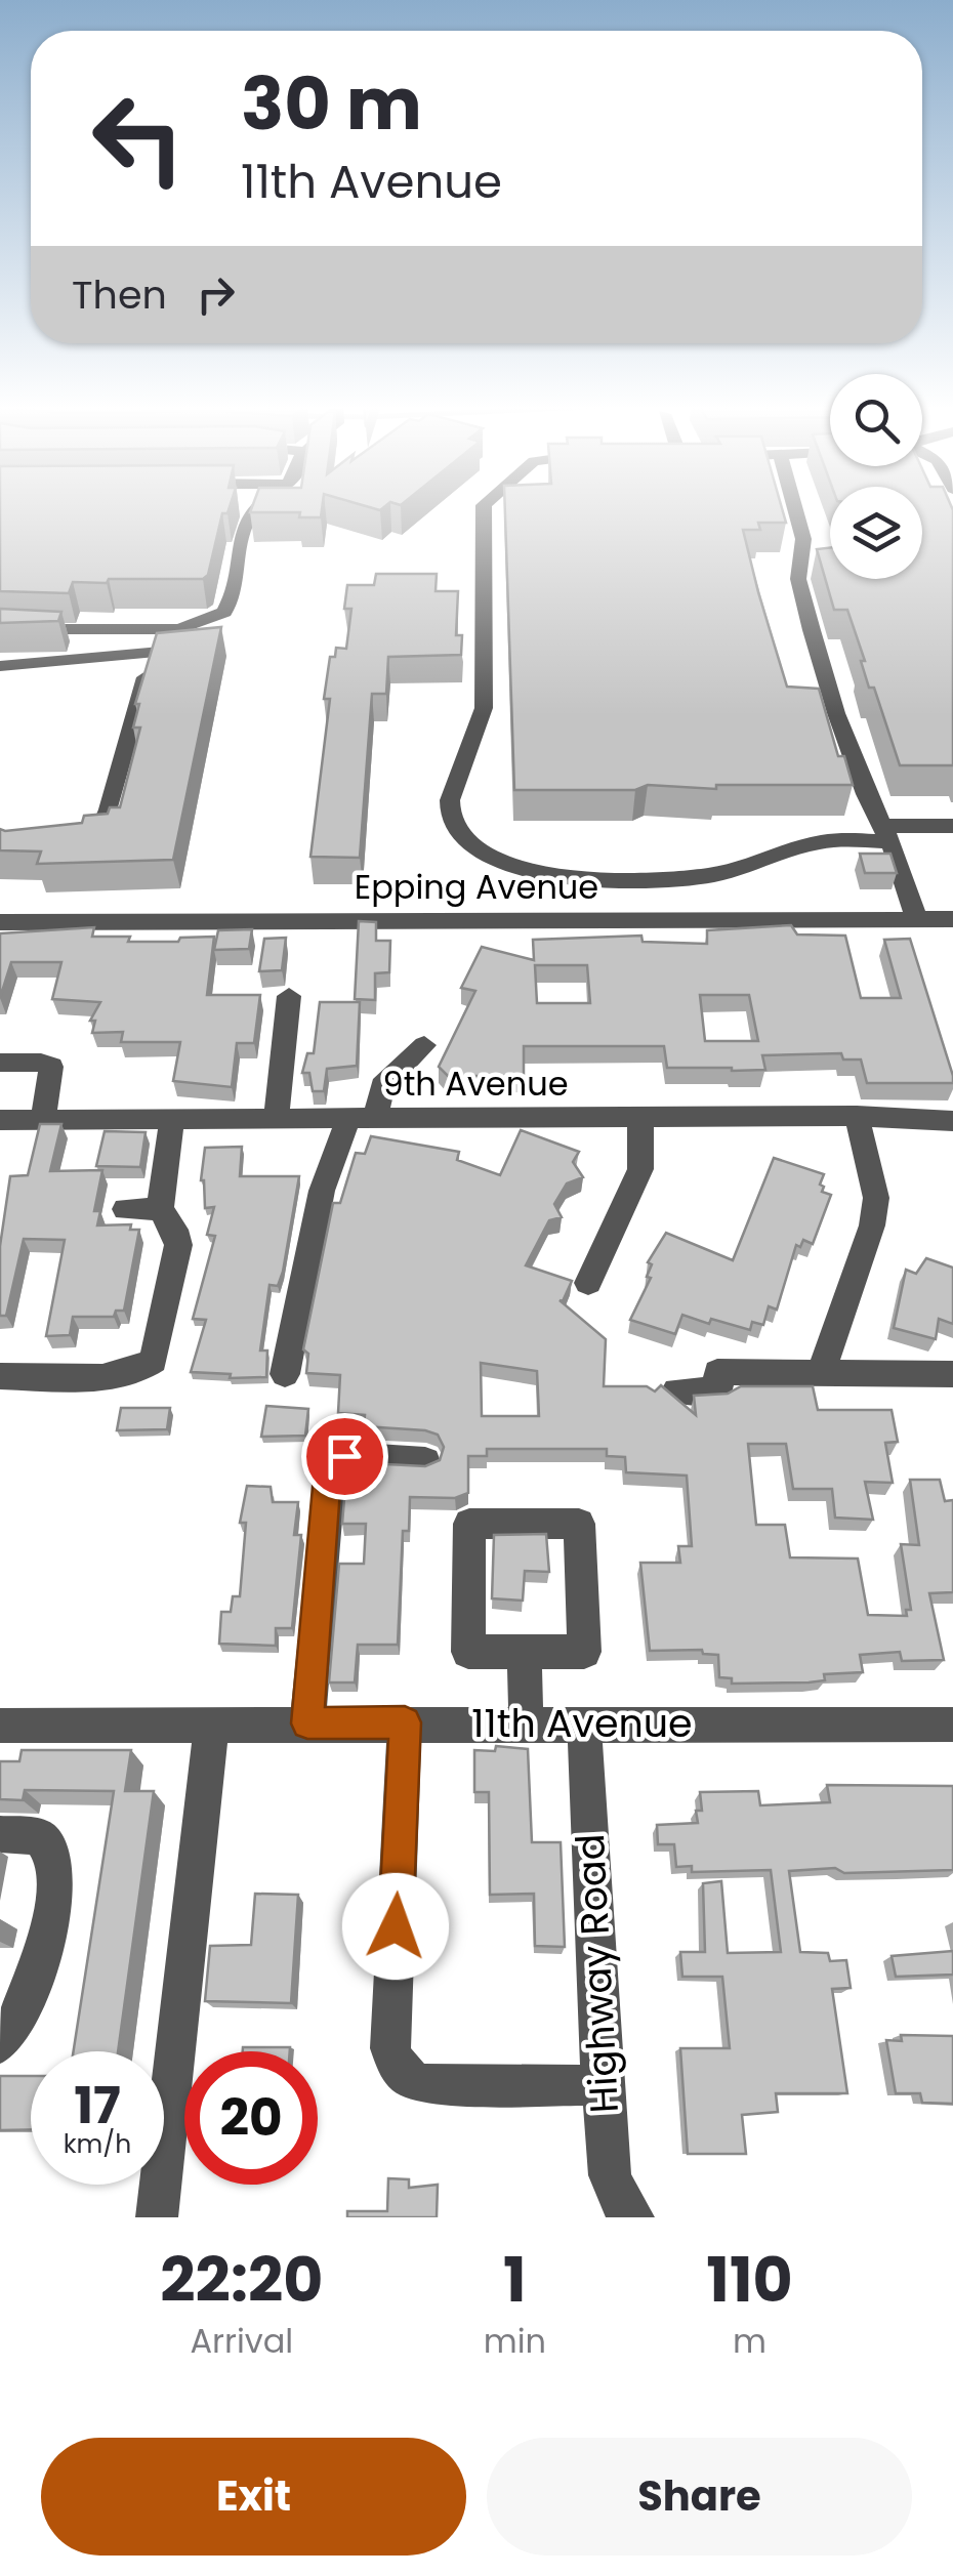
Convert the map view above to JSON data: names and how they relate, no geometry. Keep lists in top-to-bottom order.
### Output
{
  "streets": {
    "street": [
      "Epping Avenue",
      "9th Avenue",
      "11th Avenue",
      "Highway Road"
    ]
  },
  "crossings": [
    ["11th Avenue", "Highway Road"]
  ],
  "page": {
    "turn": ["30 m", "11th Avenue"],
    "then": "Then",
    "speed": "17 km/h",
    "limit": "20",
    "eta": [
      "22:20",
      "Arrival",
      "1",
      "min",
      "110",
      "m"
    ],
    "buttons": ["Exit", "Share"]
  }
}
